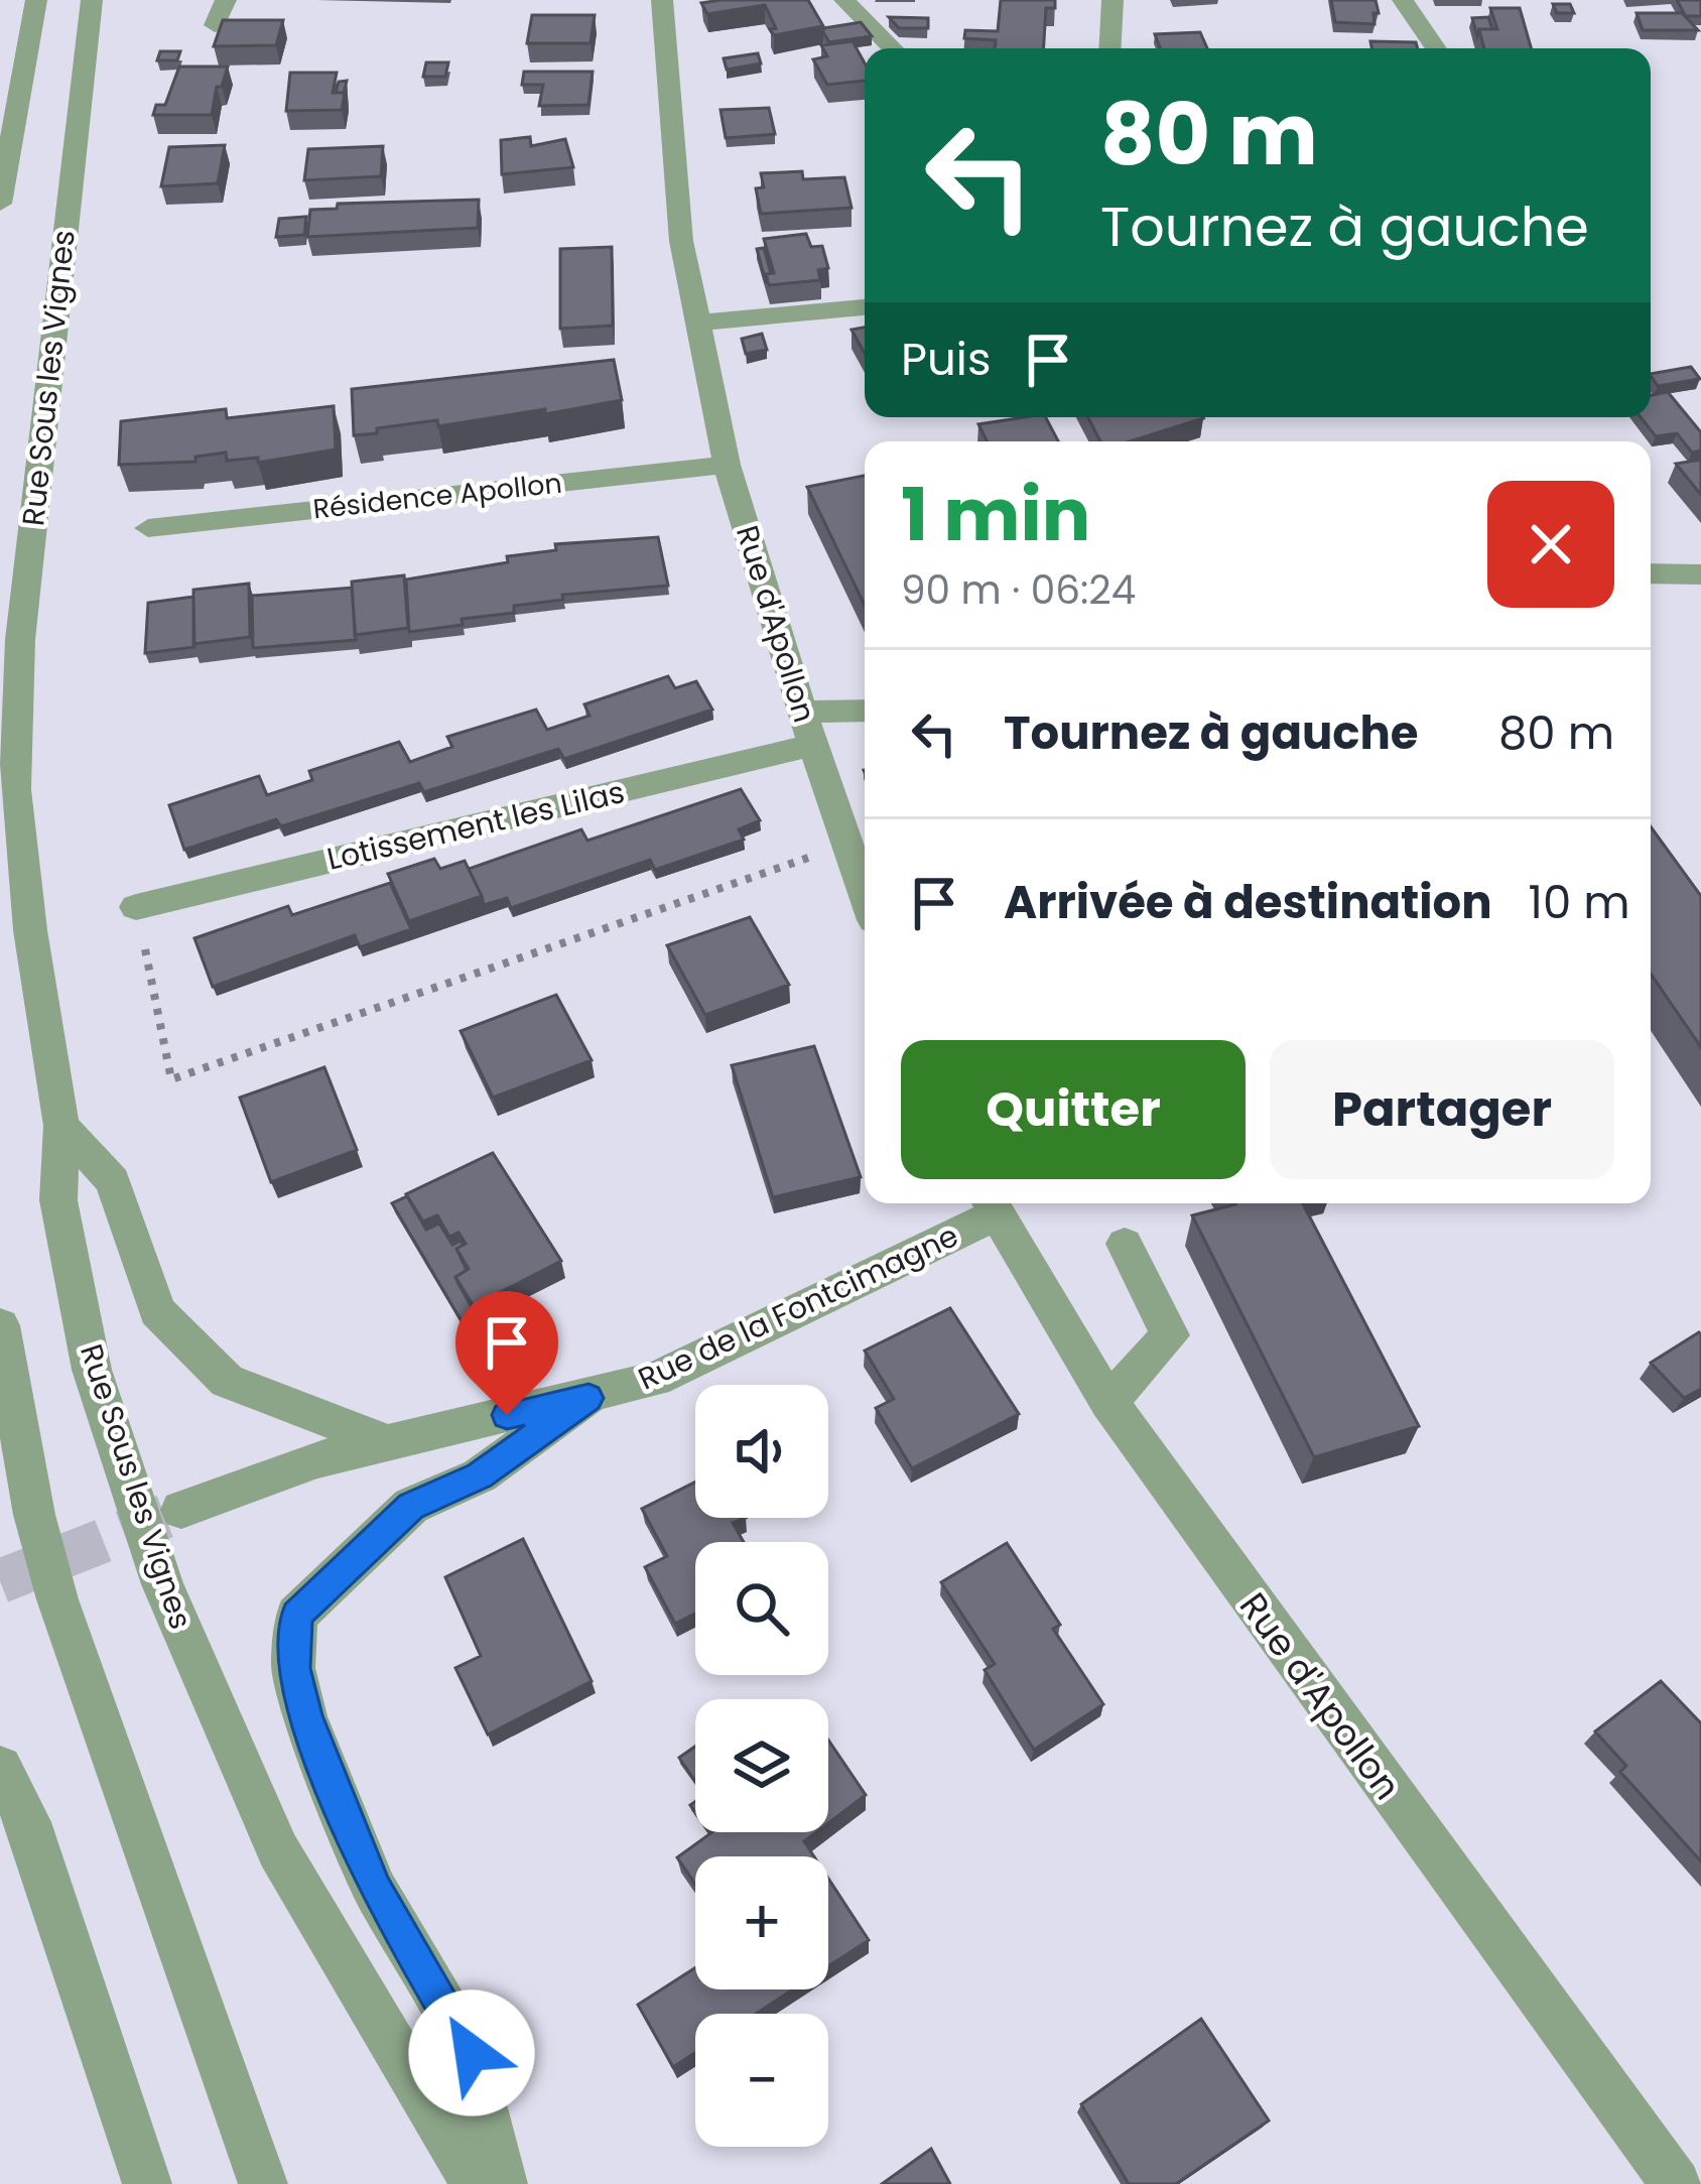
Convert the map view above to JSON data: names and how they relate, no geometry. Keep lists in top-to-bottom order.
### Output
{
  "streets": {
    "street": [
      "Rue Sous les Vignes",
      "Résidence Apollon",
      "Rue d'Apollon",
      "Lotissement les Lilas",
      "Rue de la Fontcimagne"
    ]
  },
  "crossings": [
    ["Résidence Apollon", "Rue d'Apollon"],
    ["Rue d'Apollon", "Lotissement les Lilas"],
    ["Rue d'Apollon", "Rue de la Fontcimagne"]
  ],
  "page": {
    "turn": ["80 m", "Tournez à gauche"],
    "then": "Puis",
    "heading": ["1 min", "90 m · 06:24"],
    "list": [
      {
        "name": "Tournez à gauche",
        "value": "80 m"
      },
      {
        "name": "Arrivée à destination",
        "value": "10 m"
      }
    ],
    "buttons": ["Quitter", "Partager"],
    "map_buttons": ["+", "−"]
  }
}
